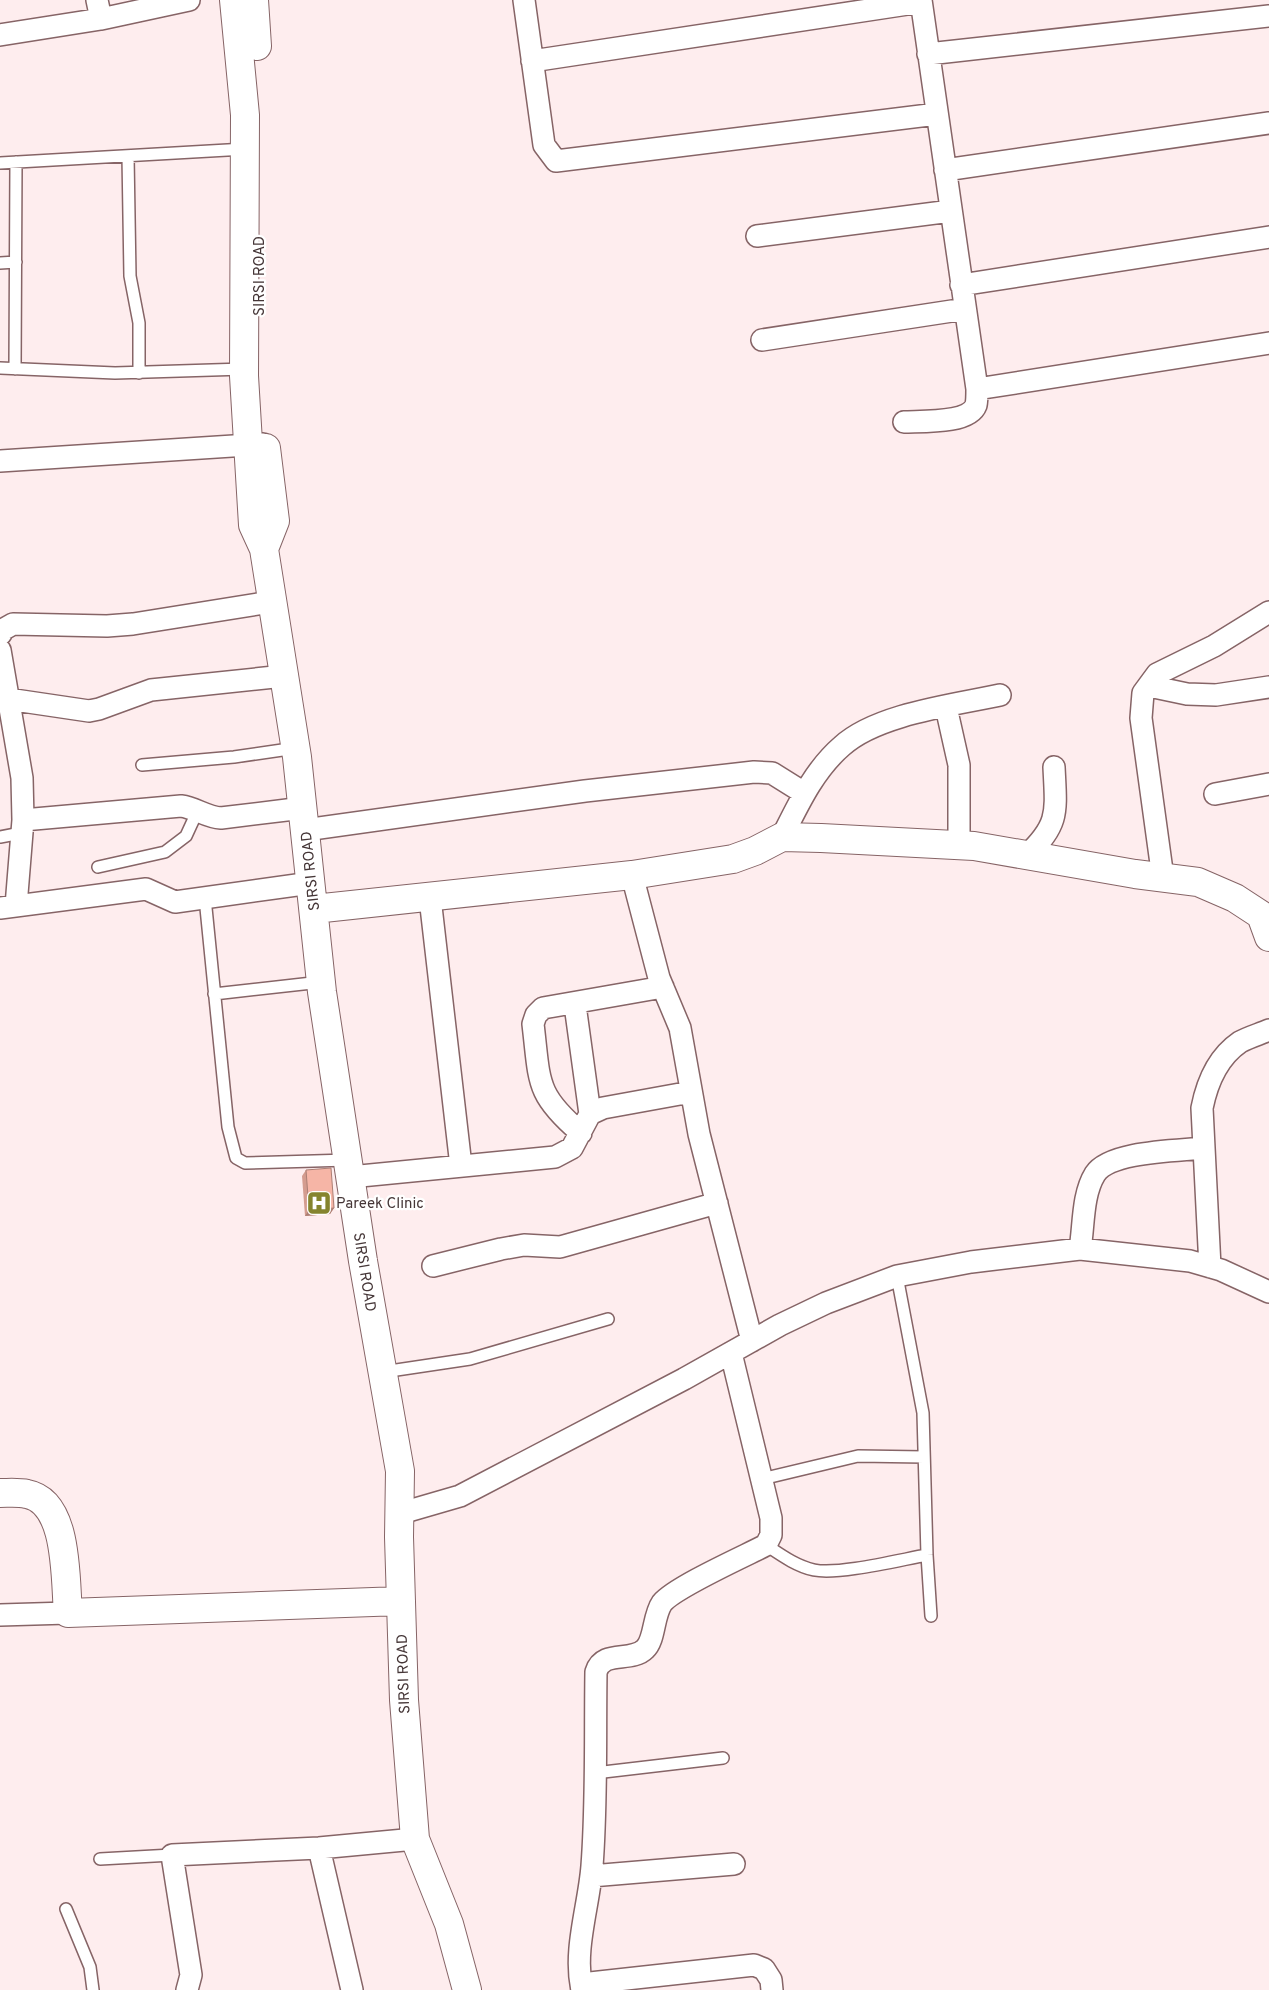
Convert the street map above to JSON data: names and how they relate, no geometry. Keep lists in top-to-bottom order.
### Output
{
  "streets": {
    "main road": ["SIRSI ROAD"]
  },
  "places": {
    "hospital": ["Pareek Clinic"]
  }
}
